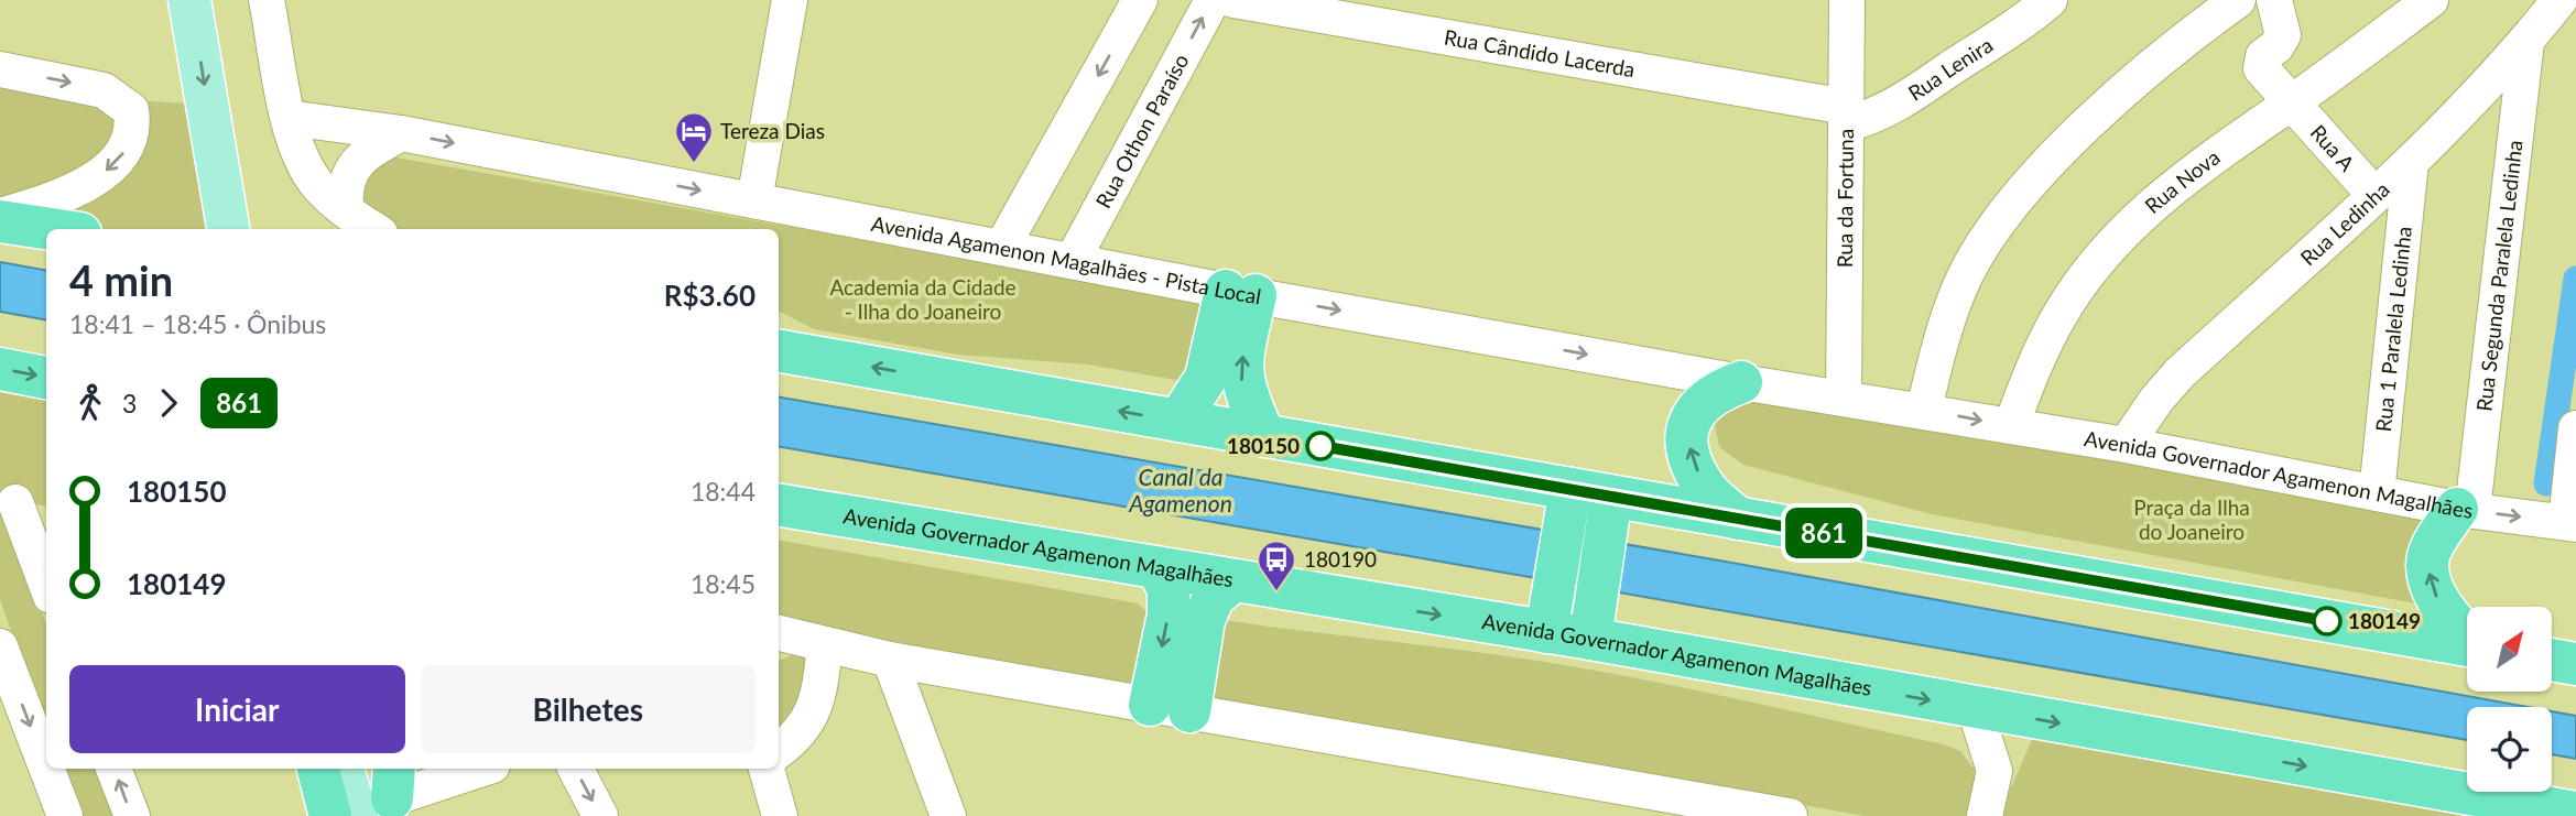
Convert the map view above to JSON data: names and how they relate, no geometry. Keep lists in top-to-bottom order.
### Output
{
  "streets": {
    "highway": ["Avenida Governador Agamenon Magalhães"],
    "street": [
      "Rua Cândido Lacerda",
      "Rua Lenira",
      "Rua Othon Paraíso",
      "Rua A",
      "Rua Nova",
      "Rua da Fortuna",
      "Rua Ledinha",
      "Avenida Agamenon Magalhães - Pista Local",
      "Rua Segunda Paralela Ledinha",
      "Rua 1 Paralela Ledinha"
    ]
  },
  "crossings": [
    ["Rua Cândido Lacerda", "Rua Lenira"],
    ["Rua Cândido Lacerda", "Rua da Fortuna"],
    ["Rua Lenira", "Rua da Fortuna"],
    ["Rua Othon Paraíso", "Avenida Agamenon Magalhães - Pista Local"],
    ["Rua A", "Rua Nova"],
    ["Rua A", "Rua Ledinha"],
    ["Rua Nova", "Avenida Governador Agamenon Magalhães"],
    ["Rua da Fortuna", "Avenida Agamenon Magalhães - Pista Local"],
    ["Rua da Fortuna", "Avenida Governador Agamenon Magalhães"],
    ["Rua Ledinha", "Rua Segunda Paralela Ledinha"],
    ["Rua Ledinha", "Rua 1 Paralela Ledinha"],
    ["Rua Ledinha", "Avenida Governador Agamenon Magalhães"],
    ["Avenida Agamenon Magalhães - Pista Local", "Avenida Governador Agamenon Magalhães"],
    ["Rua Segunda Paralela Ledinha", "Avenida Governador Agamenon Magalhães"],
    ["Rua 1 Paralela Ledinha", "Avenida Governador Agamenon Magalhães"]
  ],
  "one_way": ["Avenida Agamenon Magalhães - Pista Local"],
  "water": ["Canal da Agamenon"],
  "parks": ["Academia da Cidade - Ilha do Joaneiro", "Praça da Ilha do Joaneiro"],
  "places": {
    "hotel": ["Tereza Dias"],
    "other": ["180150", "180149"],
    "bus stop": ["180190"]
  },
  "lines": ["bus line 861"],
  "north": "top right",
  "page": {
    "on_map": "861",
    "heading": ["4 min", "18:41 – 18:45 · Ônibus", "R$3.60"],
    "legs": ["3", "861"],
    "list": [
      {
        "name": "180150",
        "value": "18:44"
      },
      {
        "name": "180149",
        "value": "18:45"
      }
    ],
    "buttons": ["Iniciar", "Bilhetes"]
  }
}
